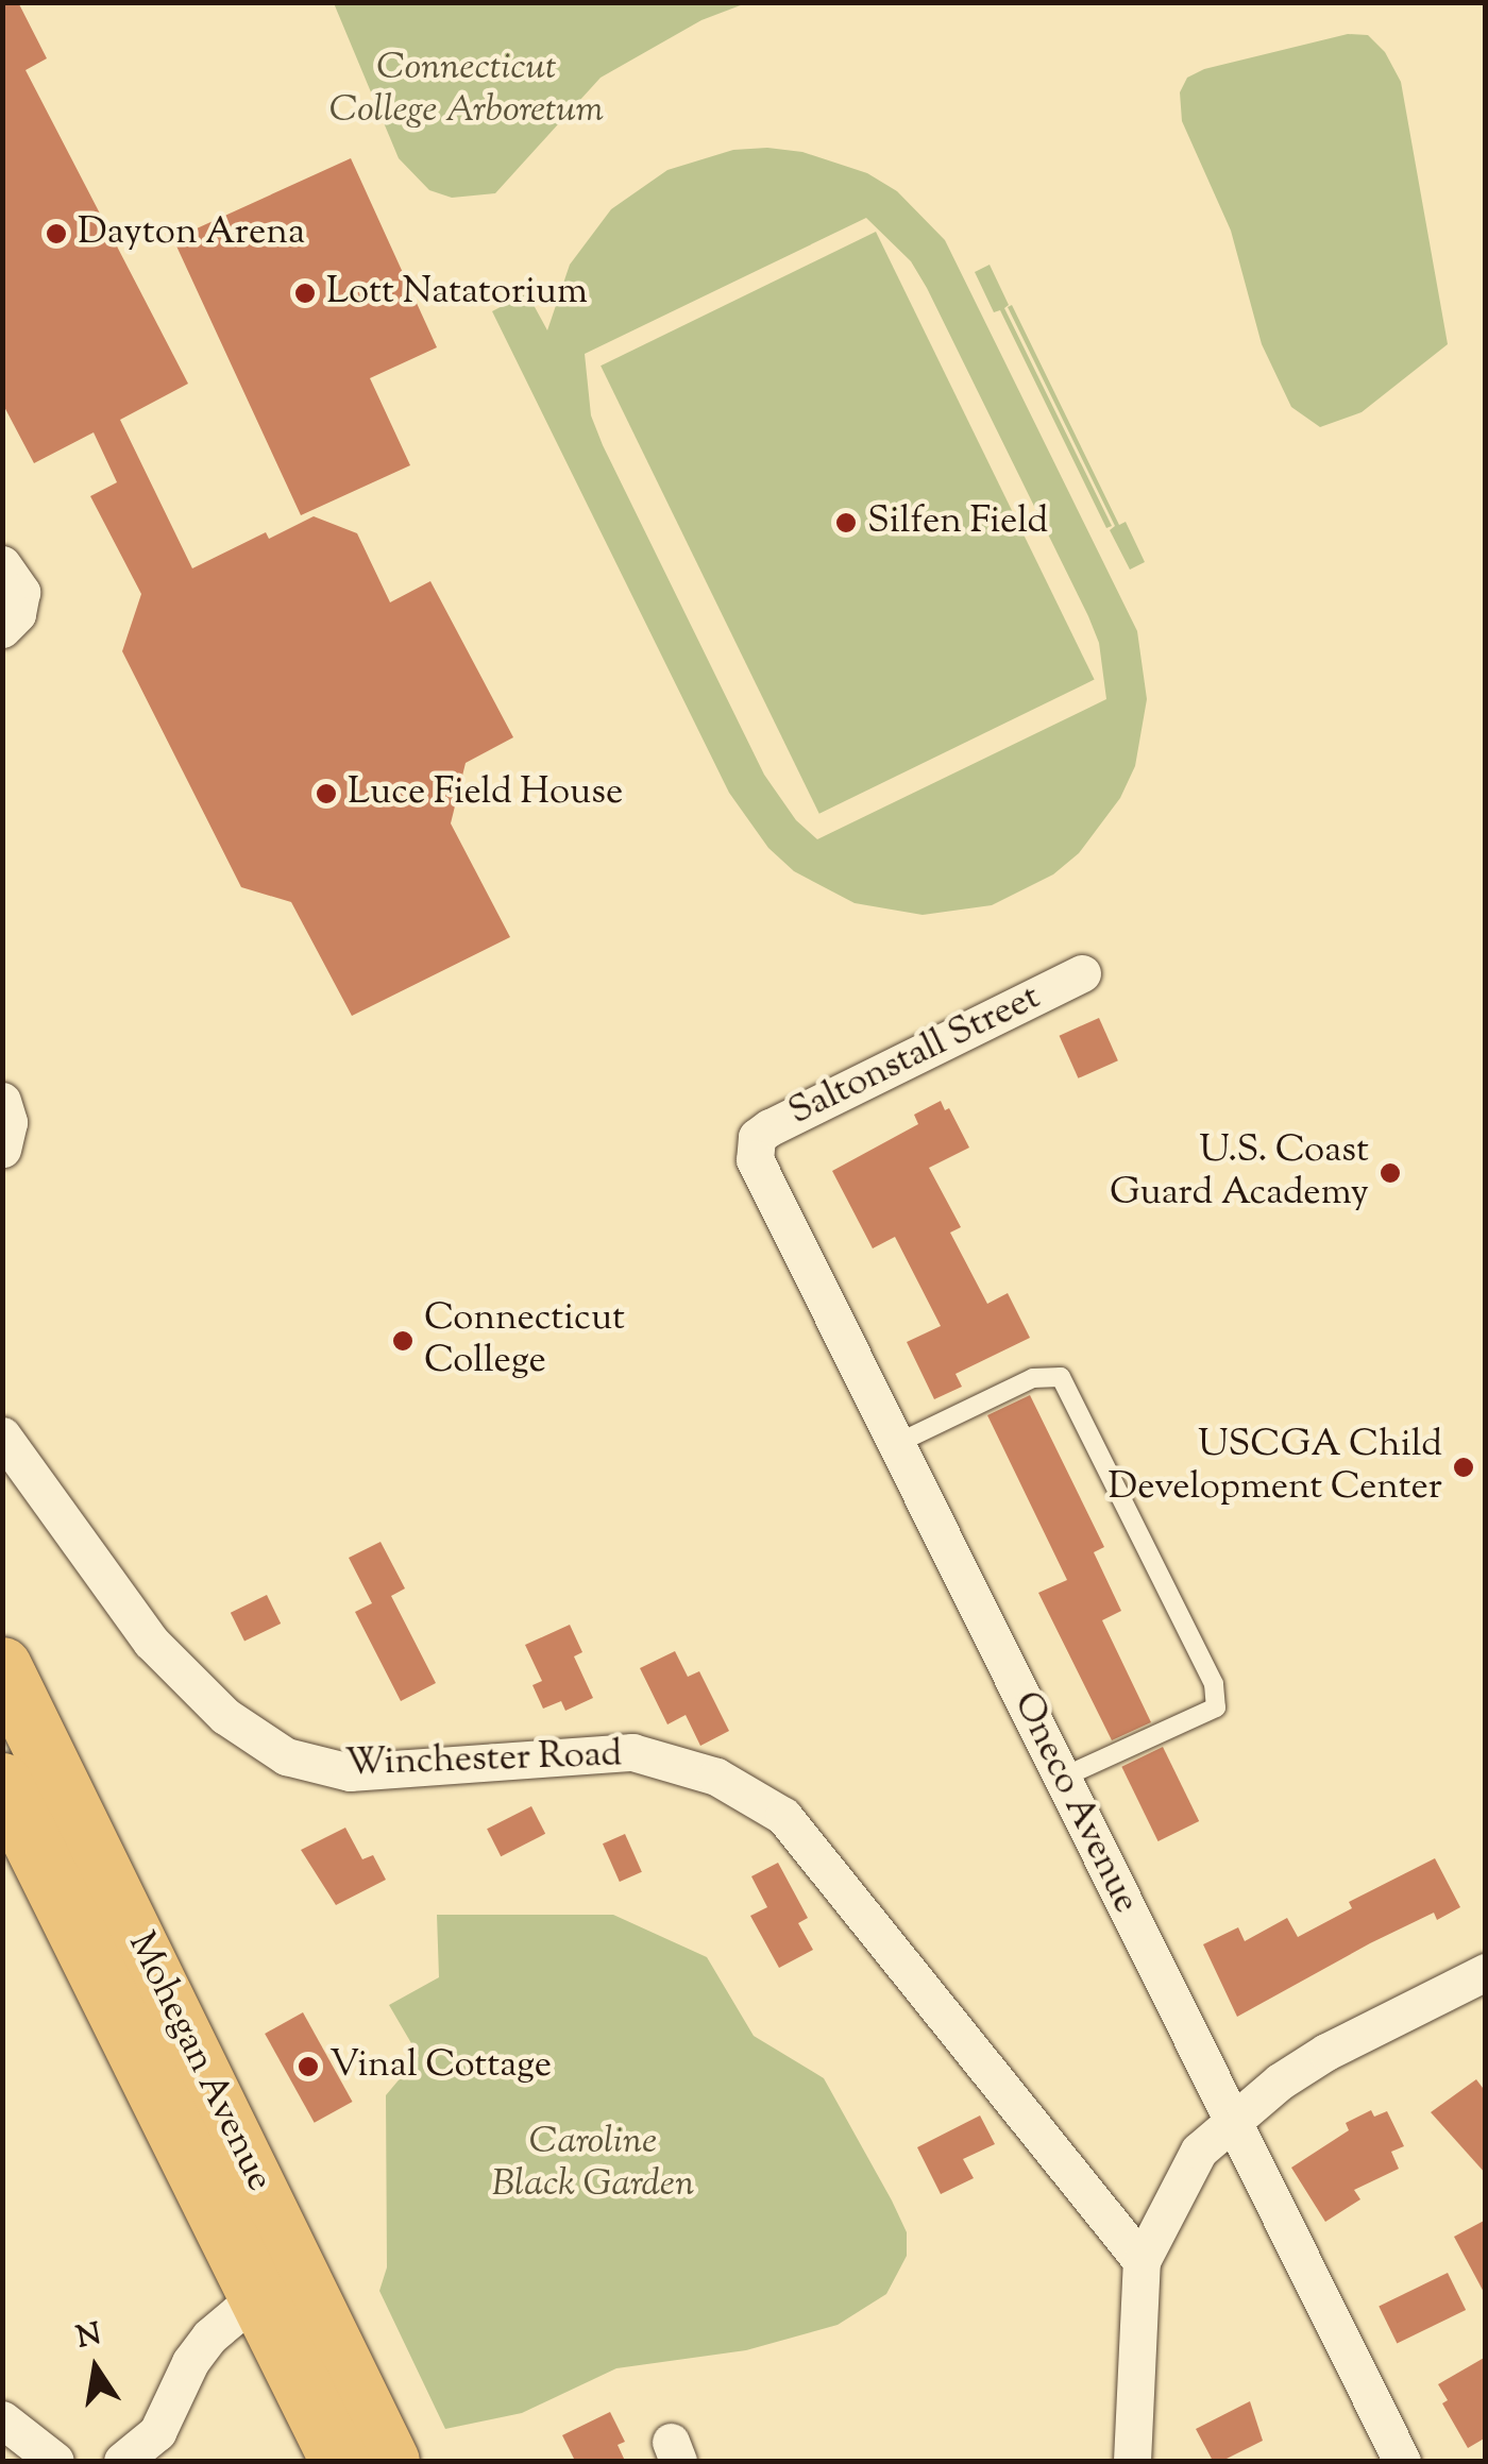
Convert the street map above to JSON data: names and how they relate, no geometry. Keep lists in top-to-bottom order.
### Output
{
  "streets": {
    "highway": ["Mohegan Avenue"],
    "street": ["Saltonstall Street", "Winchester Road", "Oneco Avenue"]
  },
  "crossings": [
    ["Saltonstall Street", "Oneco Avenue"]
  ],
  "parks": ["Connecticut College Arboretum", "Caroline Black Garden"],
  "places": [
    "Dayton Arena",
    "Lott Natatorium",
    "Silfen Field",
    "Luce Field House",
    "U.S. Coast Guard Academy",
    "Connecticut College",
    "USCGA Child Development Center",
    "Vinal Cottage"
  ],
  "north": "top"
}
